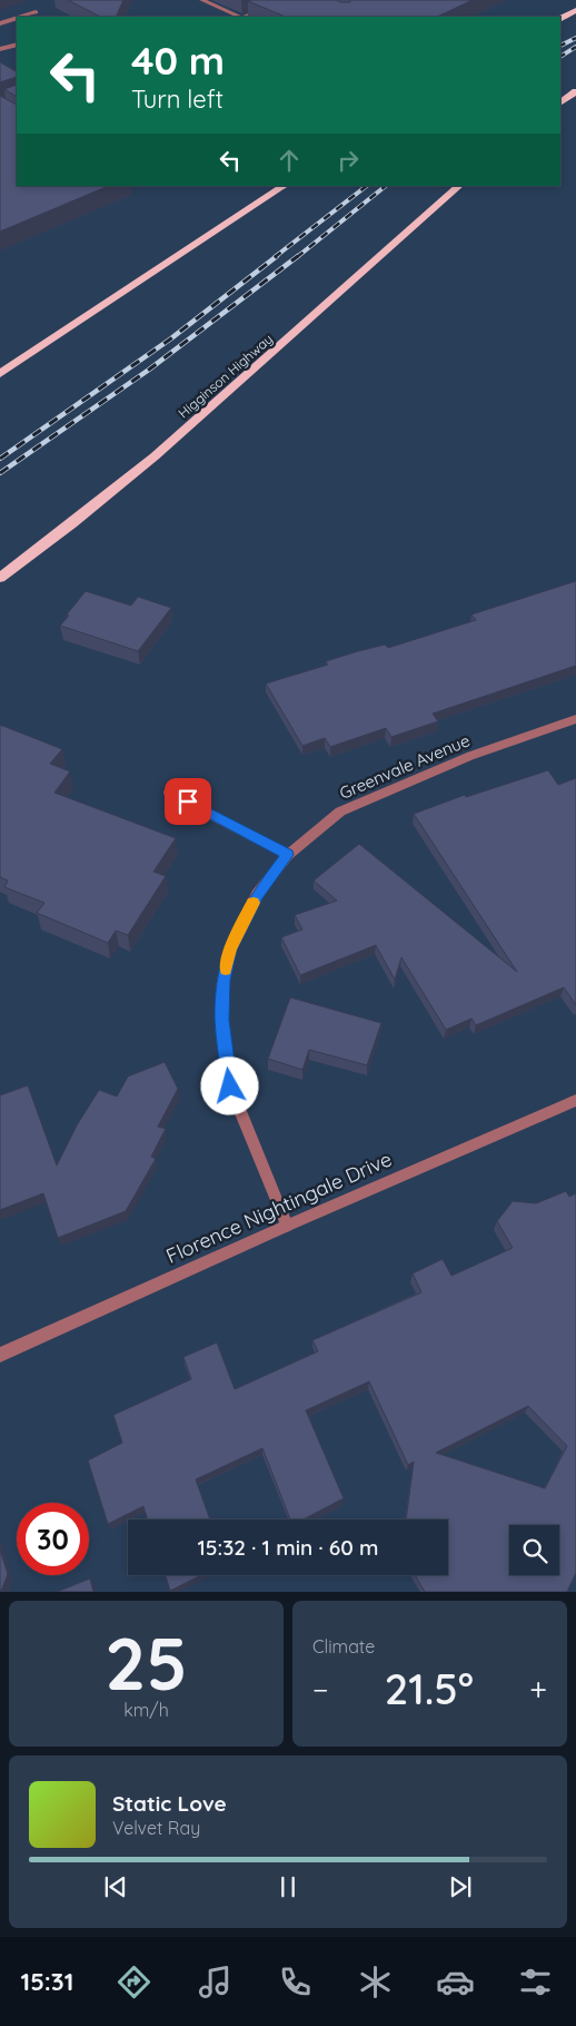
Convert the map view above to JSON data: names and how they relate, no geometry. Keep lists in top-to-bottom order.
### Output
{
  "streets": {
    "highway": ["Higginson Highway"],
    "street": ["Greenvale Avenue", "Florence Nightingale Drive"]
  },
  "crossings": [
    ["Greenvale Avenue", "Florence Nightingale Drive"]
  ],
  "page": {
    "turn": ["40 m", "Turn left"],
    "limit": "30",
    "trip": "15:32 · 1 min · 60 m",
    "tile": [
      ["25", "km/h"],
      "Climate"
    ],
    "heat": ["−", "21.5°", "+"],
    "song": ["Static Love", "Velvet Ray"],
    "tabs": "15:31"
  }
}
